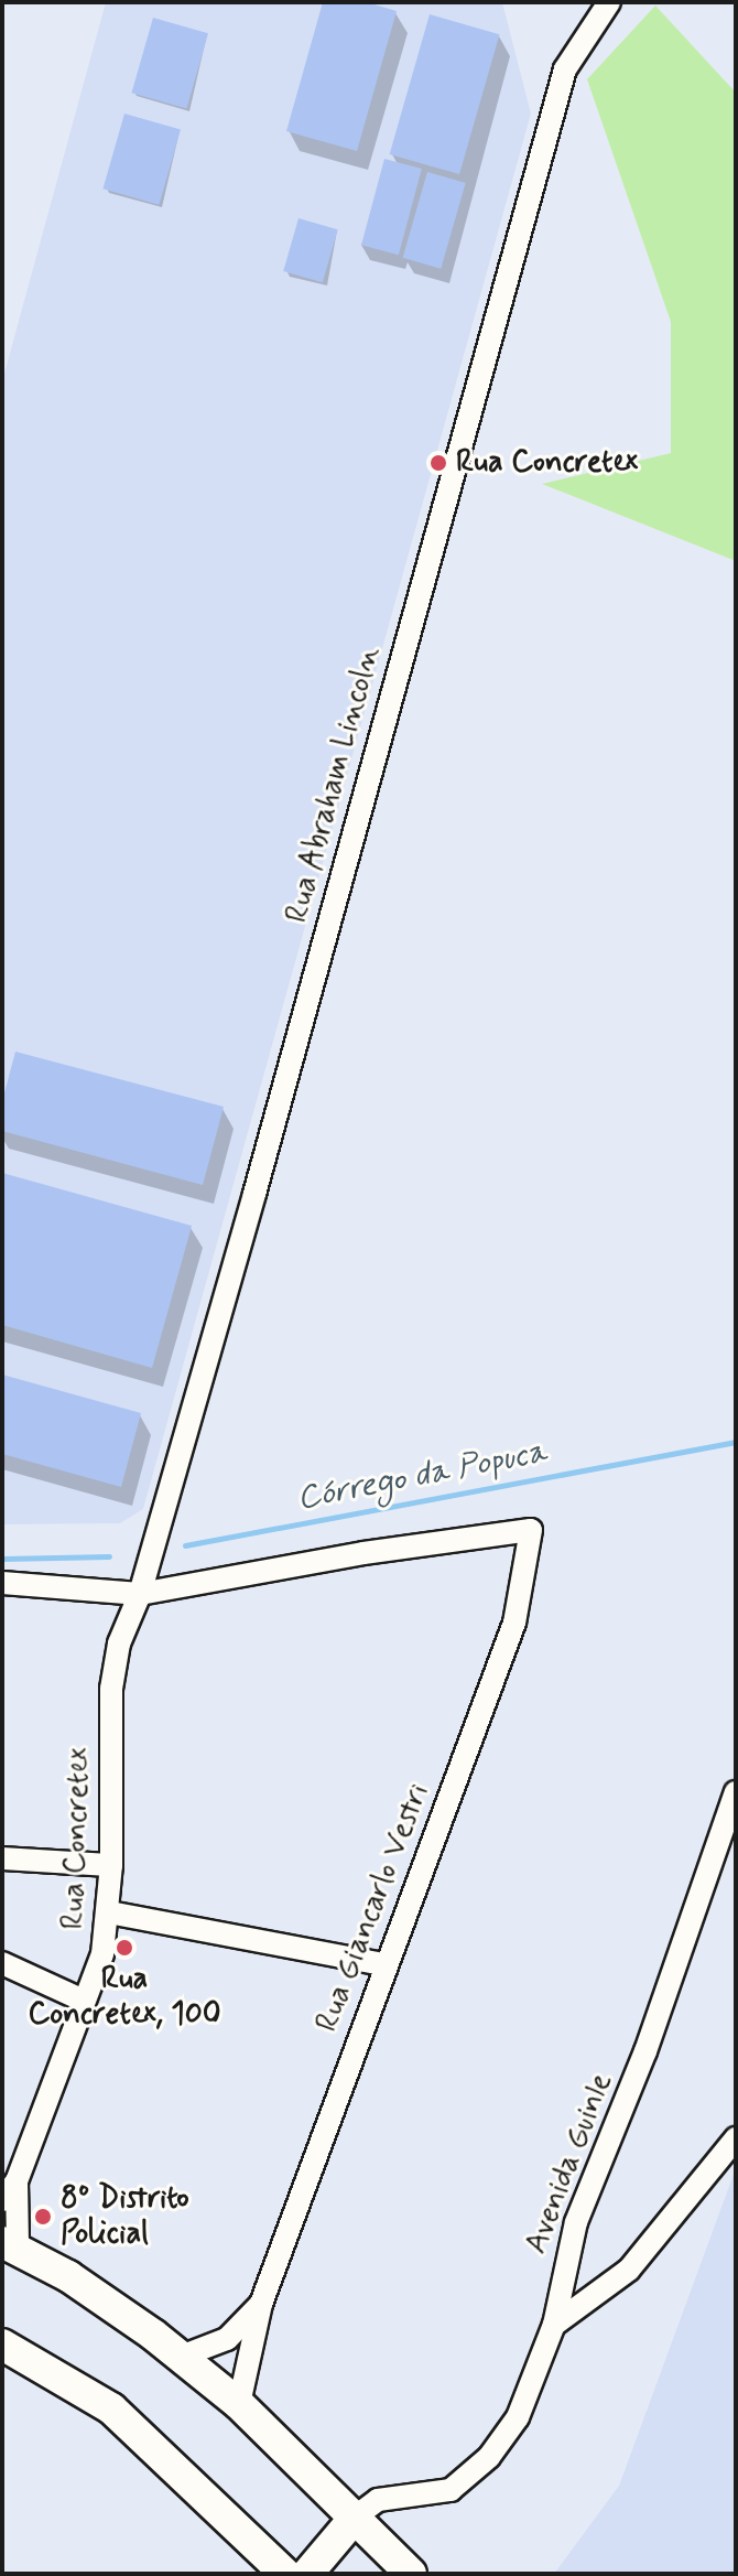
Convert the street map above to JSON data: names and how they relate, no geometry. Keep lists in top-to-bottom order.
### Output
{
  "streets": {
    "street": [
      "Rua Abraham Lincoln",
      "Rua Concretex",
      "Rua Giancarlo Vestri",
      "Avenida Guinle"
    ]
  },
  "crossings": [
    ["Rua Abraham Lincoln", "Rua Concretex"],
    ["Rua Abraham Lincoln", "Rua Giancarlo Vestri"],
    ["Rua Concretex", "Rua Giancarlo Vestri"]
  ],
  "water": ["Córrego da Popuca"],
  "places": ["Rua Concretex", "Rua Concretex, 100", "8º Distrito Policial"]
}
